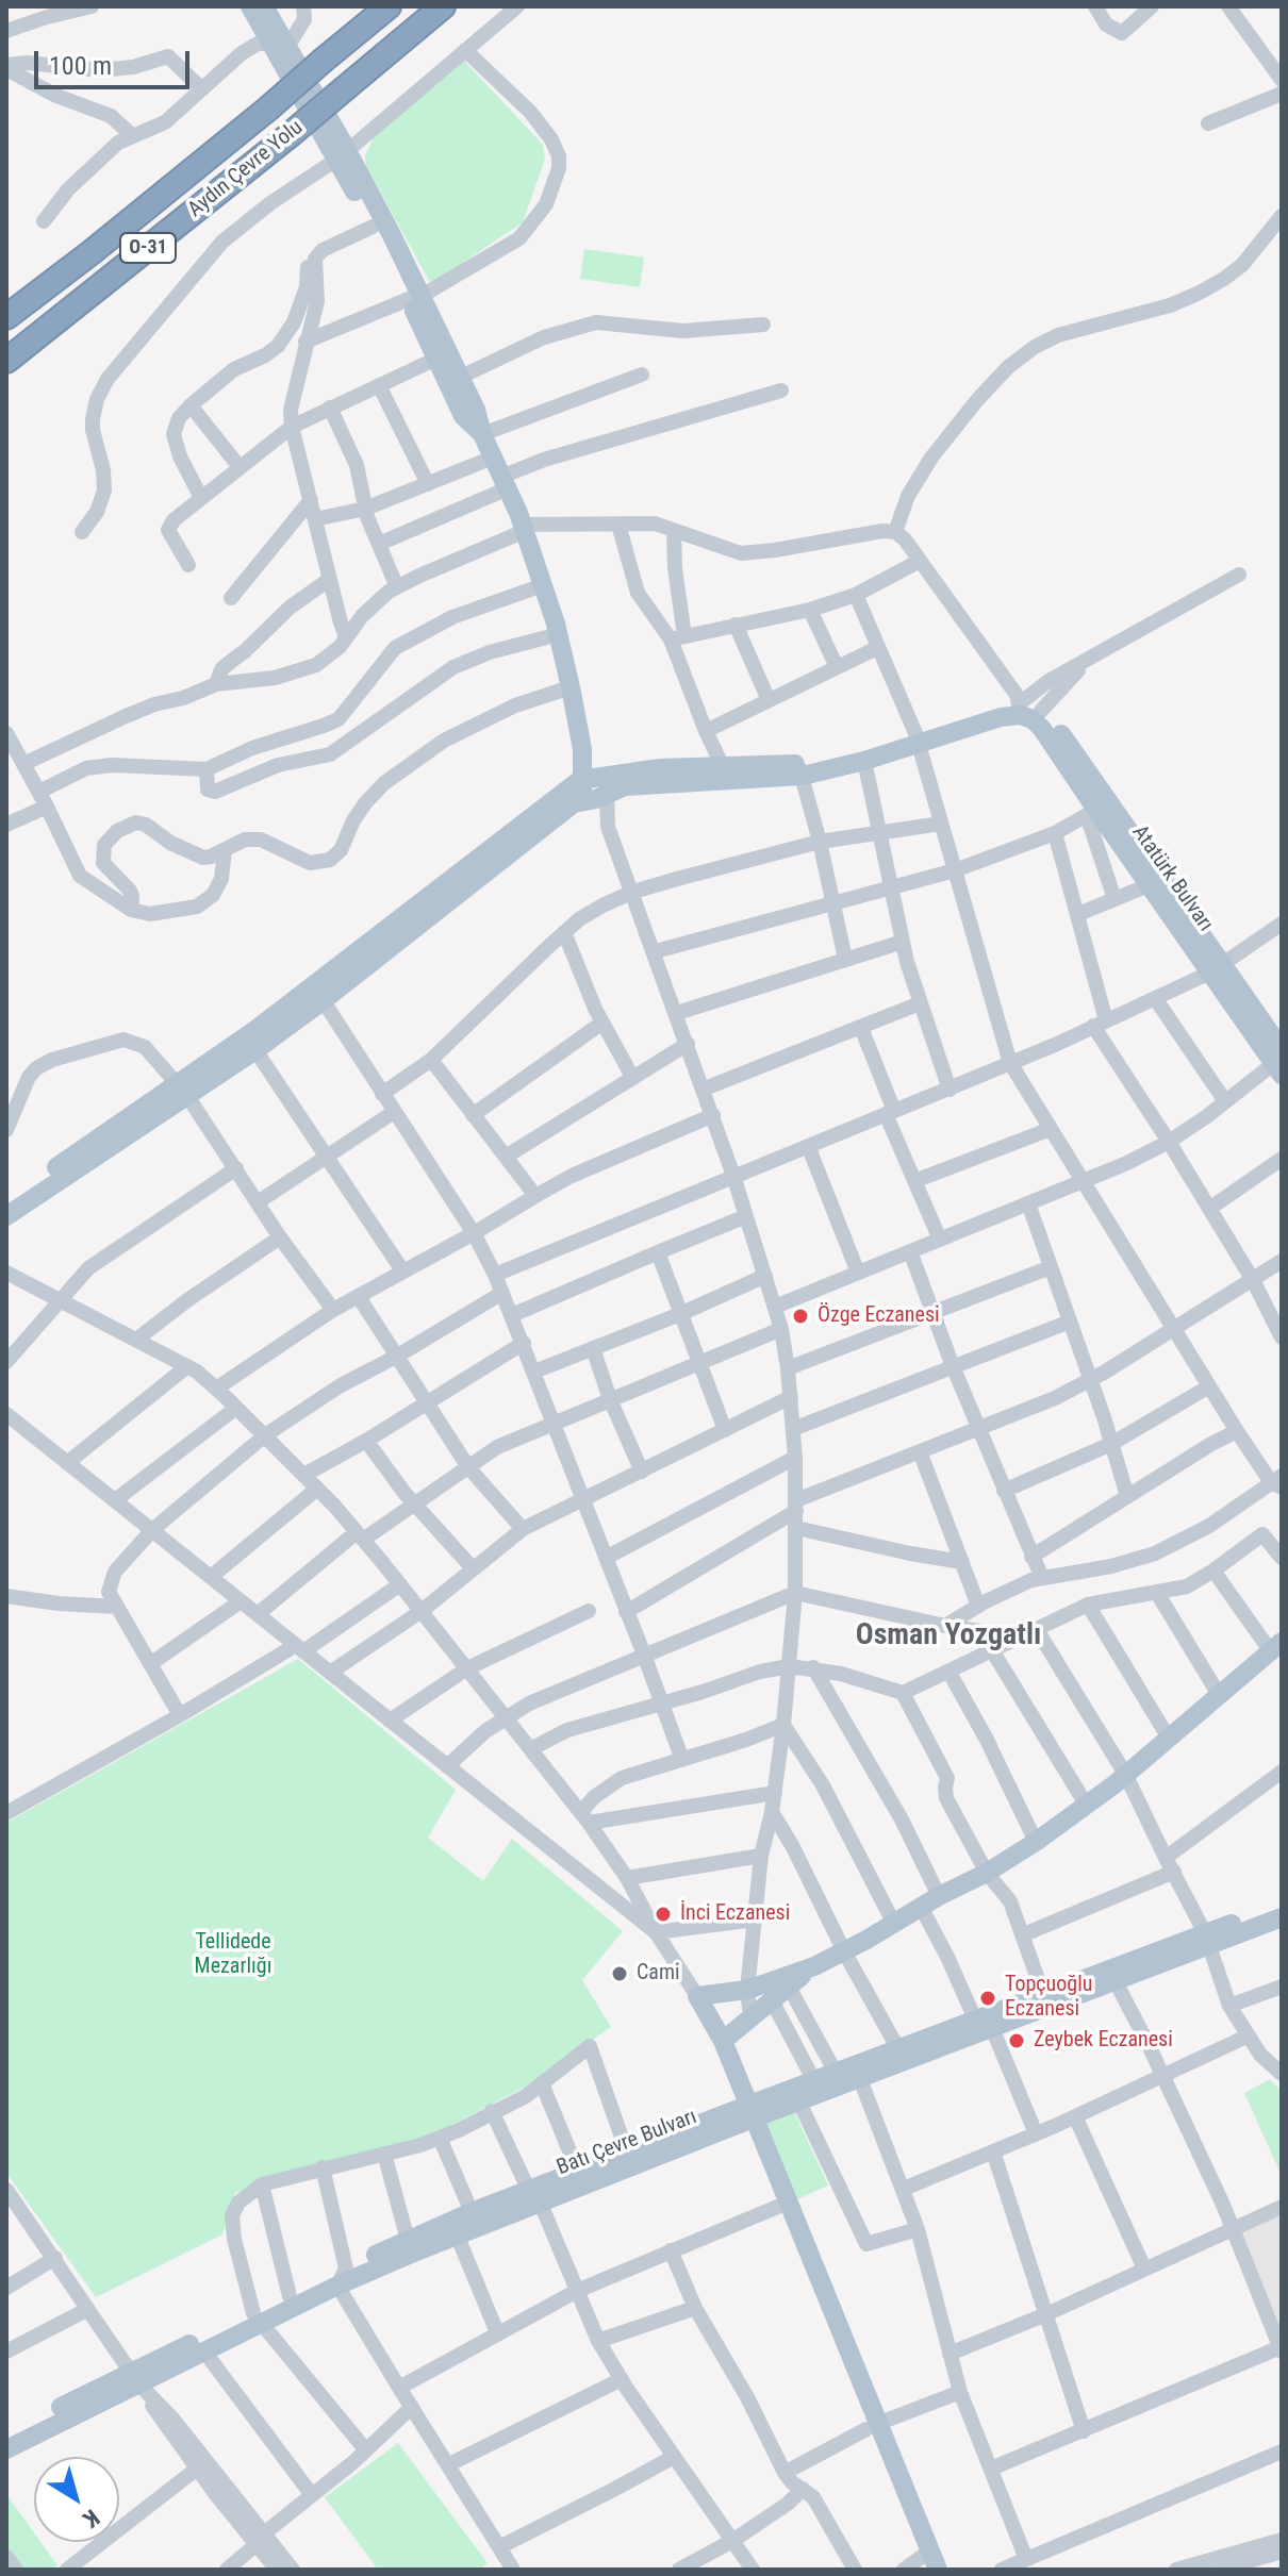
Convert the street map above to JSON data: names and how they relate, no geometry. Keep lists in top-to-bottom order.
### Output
{
  "streets": {
    "highway": ["Aydın Çevre Yolu", "O-31"],
    "main road": ["Atatürk Bulvarı", "Batı Çevre Bulvarı"]
  },
  "districts": ["Osman Yozgatlı"],
  "parks": ["Tellidede Mezarlığı"],
  "places": [
    "Özge Eczanesi",
    "İnci Eczanesi",
    "Cami",
    "Topçuoğlu Eczanesi",
    "Zeybek Eczanesi"
  ],
  "scale_bar": "100 m",
  "north": "bottom right"
}
